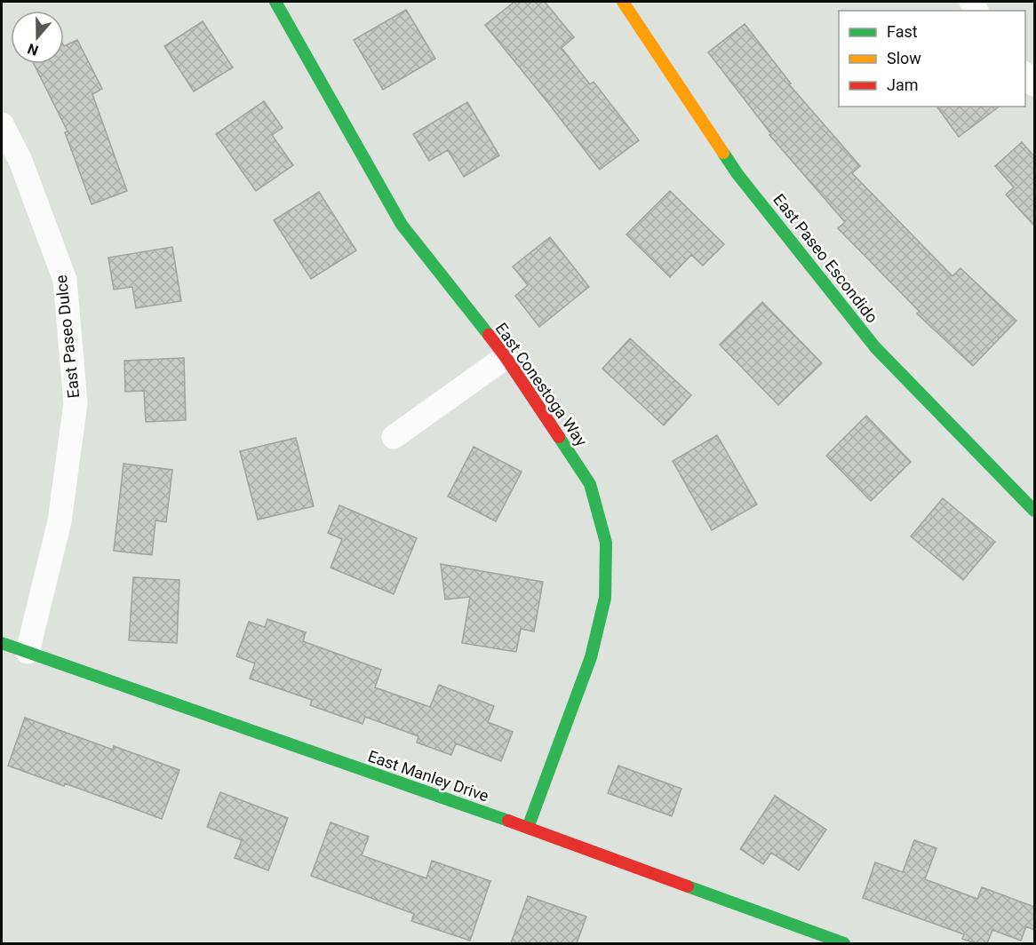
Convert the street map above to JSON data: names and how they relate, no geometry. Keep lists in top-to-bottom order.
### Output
{
  "streets": {
    "street": [
      "East Paseo Escondido",
      "East Paseo Dulce",
      "East Conestoga Way",
      "East Manley Drive"
    ]
  },
  "crossings": [
    ["East Paseo Dulce", "East Manley Drive"],
    ["East Conestoga Way", "East Manley Drive"]
  ],
  "legend": ["Fast", "Slow", "Jam"],
  "north": "bottom"
}
